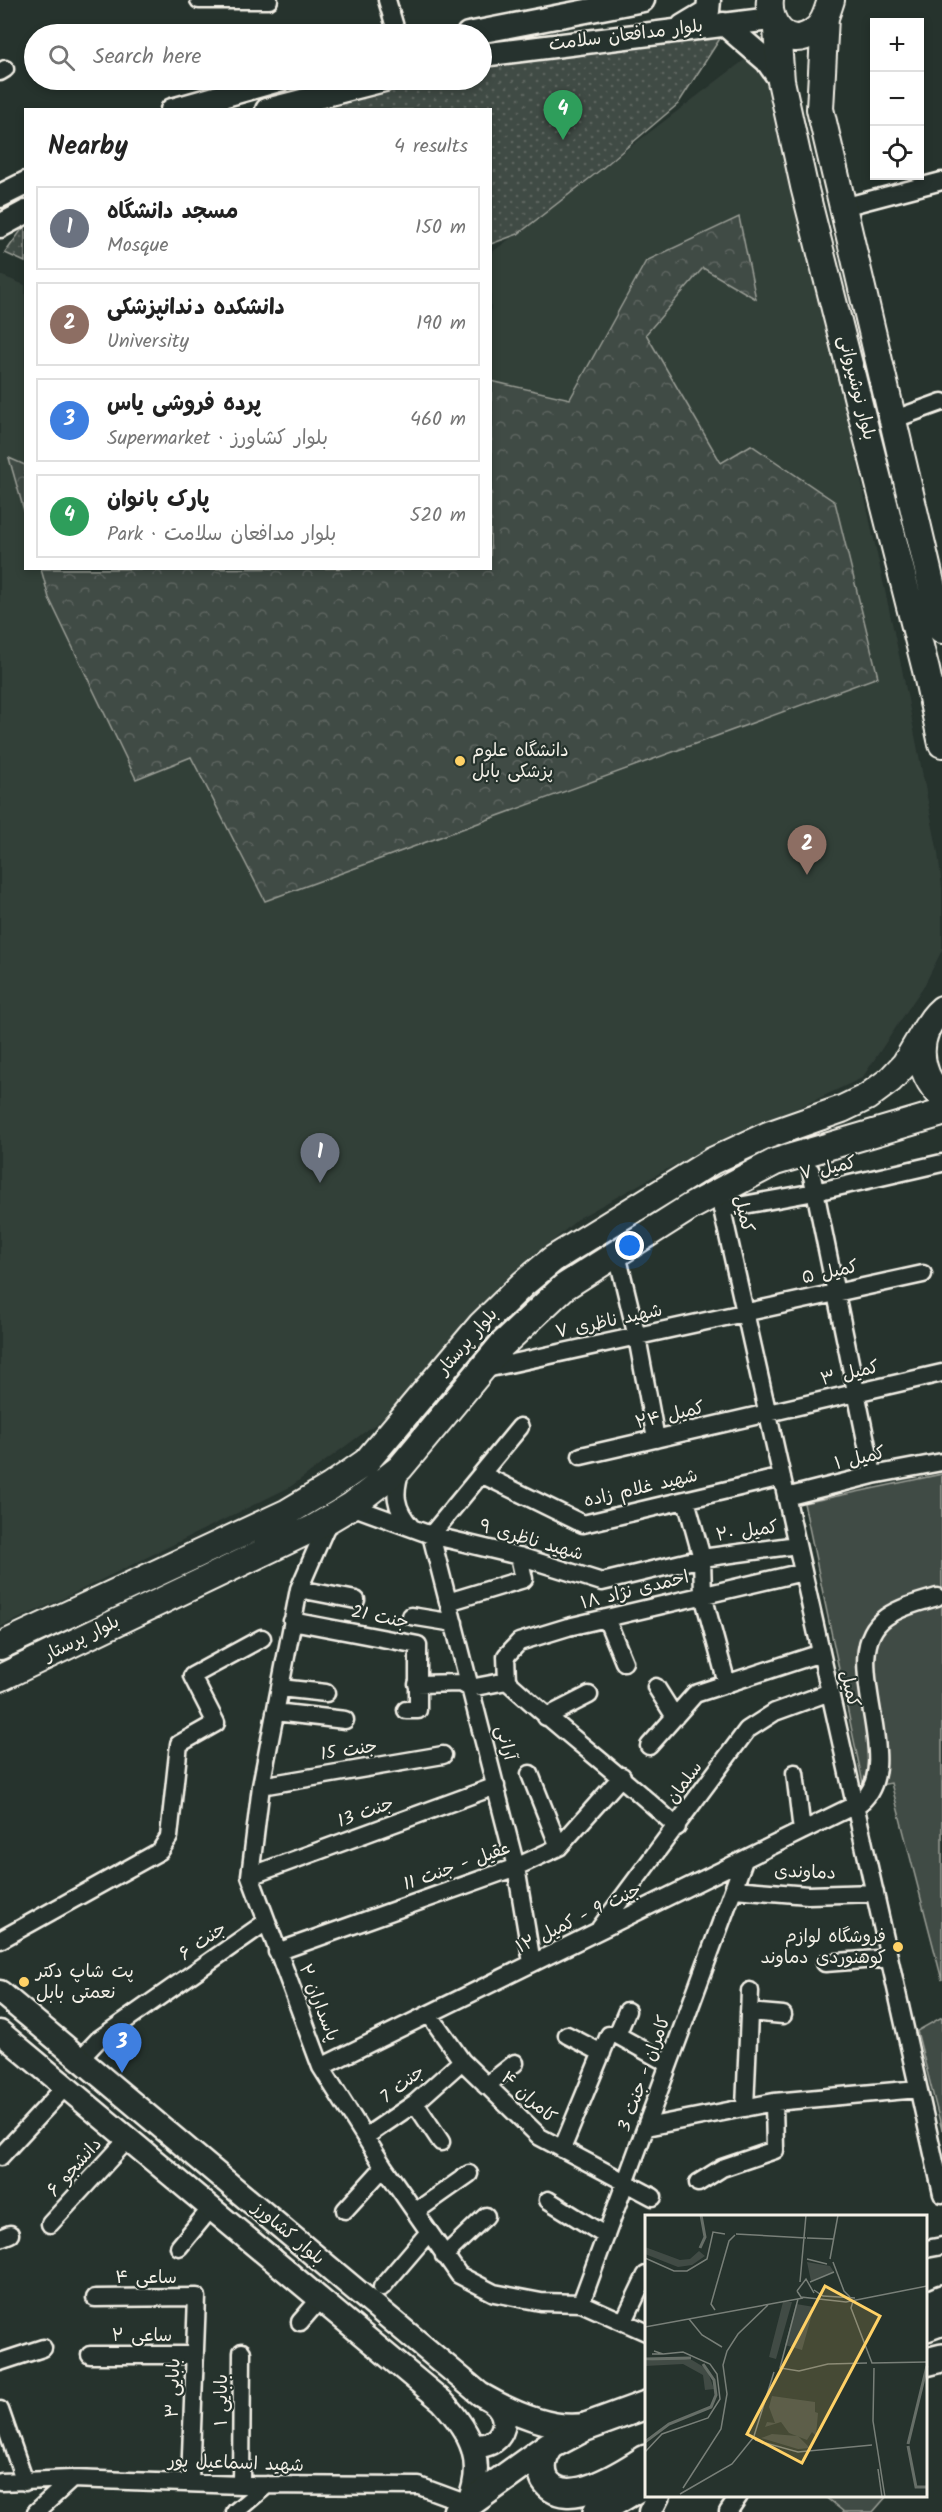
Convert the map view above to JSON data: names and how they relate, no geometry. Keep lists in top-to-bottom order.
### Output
{
  "streets": {
    "main road": [
      "بلوار مدافعان سلامت",
      "بلوار نوشیروانی",
      "بلوار پرستار",
      "بلوار کشاورز"
    ],
    "street": [
      "کمیل ۷",
      "کمیل",
      "کمیل ۵",
      "شهید ناظری ۷",
      "کمیل ۳",
      "کمیل ۲۴",
      "کمیل ۱",
      "شهید غلام زاده",
      "کمیل ۲۰",
      "شهید ناظری ۹",
      "احمدی نژاد ۱۸",
      "جنت 21",
      "آرانی",
      "جنت 15",
      "سلمان",
      "جنت 13",
      "عقیل - جنت 11",
      "دماوندی",
      "جنت 9 - کمیل ۱۲",
      "جنت ۶",
      "پاسداران ۲",
      "کامران - جنت 3",
      "جنت 7",
      "کامران ۴",
      "دانشجو ۶",
      "ساعی ۴",
      "ساعی ۲",
      "بابایی ۳",
      "بابایی ۱",
      "شهید اسماعیل پور"
    ]
  },
  "crossings": [
    ["بلوار مدافعان سلامت", "بلوار نوشیروانی"],
    ["کمیل ۷", "کمیل"],
    ["کمیل ۷", "بلوار پرستار"],
    ["کمیل", "کمیل ۵"],
    ["کمیل", "شهید ناظری ۷"],
    ["کمیل", "بلوار پرستار"],
    ["کمیل", "کمیل ۳"],
    ["کمیل", "کمیل ۲۴"],
    ["کمیل", "کمیل ۱"],
    ["کمیل", "شهید غلام زاده"],
    ["کمیل", "کمیل ۲۰"],
    ["کمیل", "احمدی نژاد ۱۸"],
    ["کمیل", "سلمان"],
    ["کمیل", "دماوندی"],
    ["کمیل", "جنت 9 - کمیل ۱۲"],
    ["کمیل ۵", "شهید ناظری ۷"],
    ["شهید ناظری ۷", "بلوار پرستار"],
    ["بلوار پرستار", "شهید ناظری ۹"],
    ["بلوار پرستار", "پاسداران ۲"],
    ["کمیل ۳", "کمیل ۲۴"],
    ["کمیل ۲۰", "شهید ناظری ۹"],
    ["شهید ناظری ۹", "آرانی"],
    ["جنت 21", "پاسداران ۲"],
    ["آرانی", "جنت 13"],
    ["آرانی", "عقیل - جنت 11"],
    ["آرانی", "جنت 9 - کمیل ۱۲"],
    ["جنت 15", "پاسداران ۲"],
    ["سلمان", "جنت 9 - کمیل ۱۲"],
    ["جنت 13", "پاسداران ۲"],
    ["عقیل - جنت 11", "پاسداران ۲"],
    ["دماوندی", "کامران - جنت 3"],
    ["جنت 9 - کمیل ۱۲", "پاسداران ۲"],
    ["جنت 9 - کمیل ۱۲", "کامران - جنت 3"],
    ["جنت 9 - کمیل ۱۲", "کامران ۴"],
    ["جنت ۶", "پاسداران ۲"],
    ["جنت ۶", "بلوار کشاورز"],
    ["پاسداران ۲", "کامران - جنت 3"],
    ["پاسداران ۲", "جنت 7"],
    ["کامران - جنت 3", "کامران ۴"],
    ["جنت 7", "کامران ۴"],
    ["دانشجو ۶", "بلوار کشاورز"],
    ["بلوار کشاورز", "شهید اسماعیل پور"],
    ["ساعی ۴", "بابایی ۳"],
    ["ساعی ۲", "بابایی ۳"],
    ["بابایی ۳", "شهید اسماعیل پور"],
    ["بابایی ۱", "شهید اسماعیل پور"]
  ],
  "places": ["دانشگاه علوم پزشکی بابل", "فروشگاه لوازم کوهنوردی دماوند", "پت شاپ دکتر نعمتی بابل"],
  "page": {
    "map_buttons": ["+", "−"],
    "search": "Search here",
    "pins": [
      "4",
      "2",
      "1",
      "3"
    ],
    "heading": ["Nearby", "4 results"],
    "list": [
      {
        "mark": "1",
        "name": "مسجد دانشگاه",
        "note": "Mosque",
        "value": "150 m"
      },
      {
        "mark": "2",
        "name": "دانشکده دندانپزشکی",
        "note": "University",
        "value": "190 m"
      },
      {
        "mark": "3",
        "name": "پرده فروشی یاس",
        "note": "Supermarket · بلوار کشاورز",
        "value": "460 m"
      },
      {
        "mark": "4",
        "name": "پارک بانوان",
        "note": "Park · بلوار مدافعان سلامت",
        "value": "520 m"
      }
    ]
  }
}
